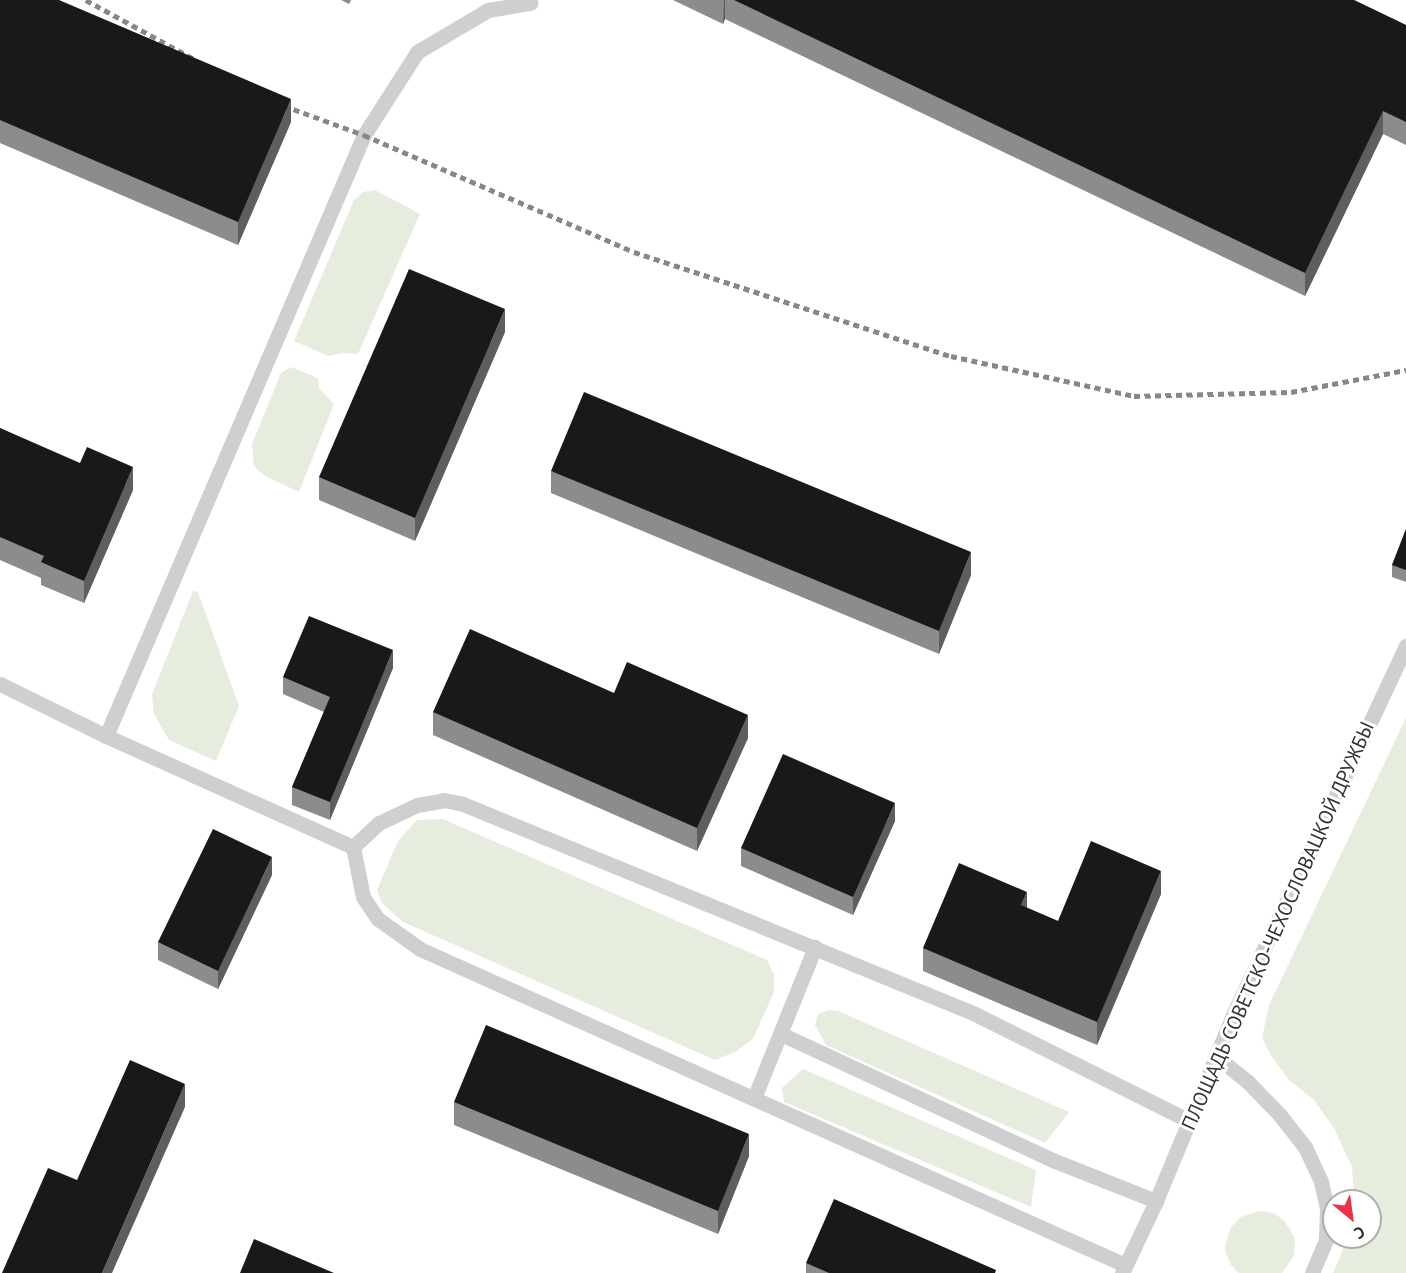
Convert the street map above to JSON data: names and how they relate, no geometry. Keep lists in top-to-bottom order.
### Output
{
  "streets": {
    "lane": ["ПЛОЩАДЬ СОВЕТСКО-ЧЕХОСЛОВАЦКОЙ ДРУЖБЫ"]
  },
  "north": "bottom right"
}
